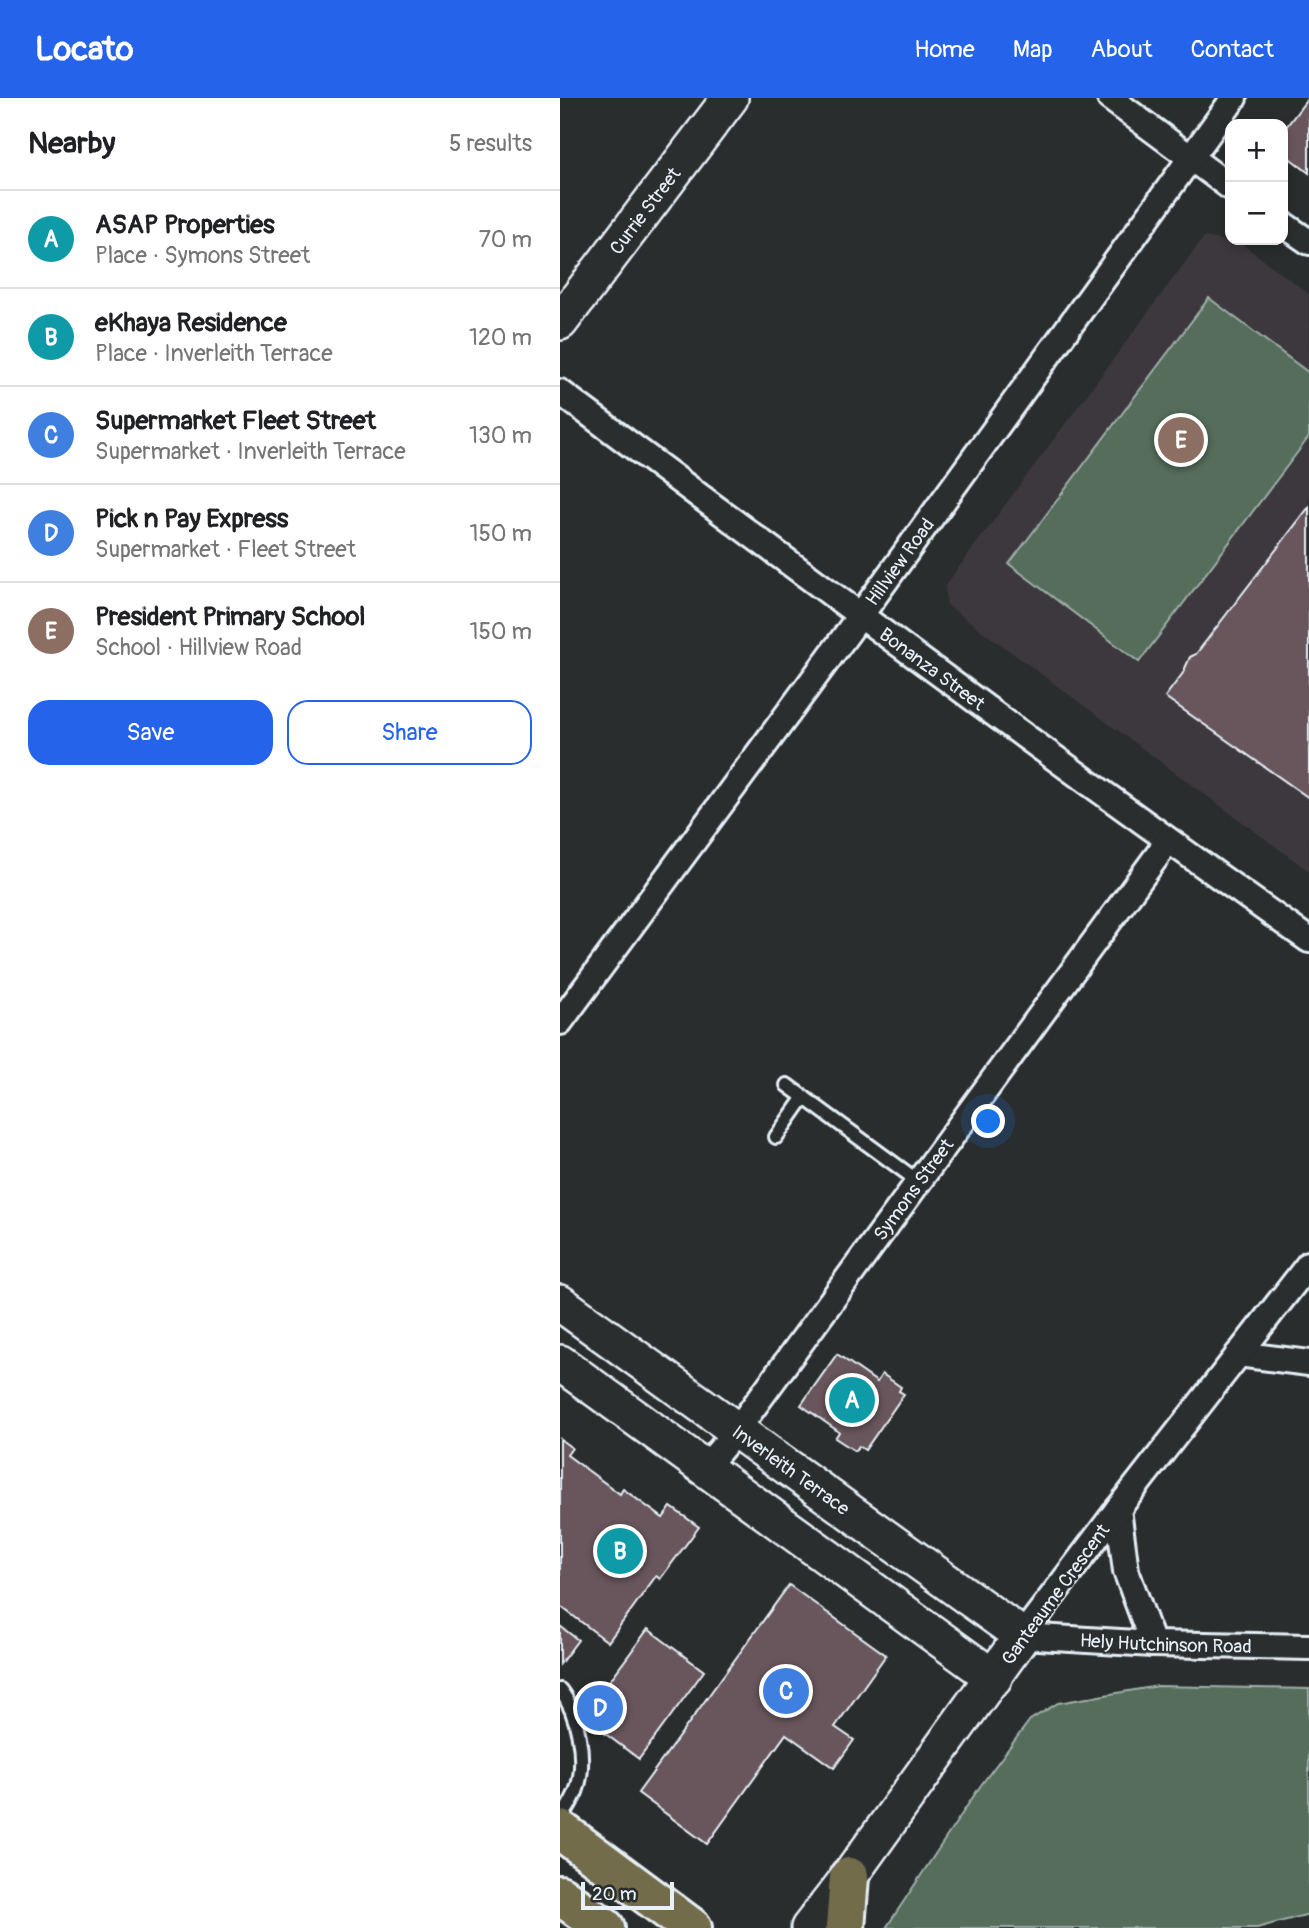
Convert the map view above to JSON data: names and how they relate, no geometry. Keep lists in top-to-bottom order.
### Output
{
  "streets": {
    "street": [
      "Currie Street",
      "Hillview Road",
      "Bonanza Street",
      "Symons Street",
      "Inverleith Terrace",
      "Ganteaume Crescent",
      "Hely Hutchinson Road"
    ]
  },
  "crossings": [
    ["Hillview Road", "Bonanza Street"],
    ["Bonanza Street", "Symons Street"],
    ["Symons Street", "Inverleith Terrace"],
    ["Inverleith Terrace", "Ganteaume Crescent"],
    ["Inverleith Terrace", "Hely Hutchinson Road"],
    ["Ganteaume Crescent", "Hely Hutchinson Road"]
  ],
  "scale_bar": "20 m",
  "page": {
    "header": "Locato",
    "nav": [
      "Home",
      "Map",
      "About",
      "Contact"
    ],
    "heading": ["Nearby", "5 results"],
    "map_buttons": ["+", "−"],
    "list": [
      {
        "mark": "A",
        "name": "ASAP Properties",
        "note": "Place · Symons Street",
        "value": "70 m"
      },
      {
        "mark": "B",
        "name": "eKhaya Residence",
        "note": "Place · Inverleith Terrace",
        "value": "120 m"
      },
      {
        "mark": "C",
        "name": "Supermarket Fleet Street",
        "note": "Supermarket · Inverleith Terrace",
        "value": "130 m"
      },
      {
        "mark": "D",
        "name": "Pick n Pay Express",
        "note": "Supermarket · Fleet Street",
        "value": "150 m"
      },
      {
        "mark": "E",
        "name": "President Primary School",
        "note": "School · Hillview Road",
        "value": "150 m"
      }
    ],
    "pins": [
      "E",
      "A",
      "B",
      "C",
      "D"
    ],
    "buttons": ["Save", "Share"],
    "scale": "20 m"
  }
}
